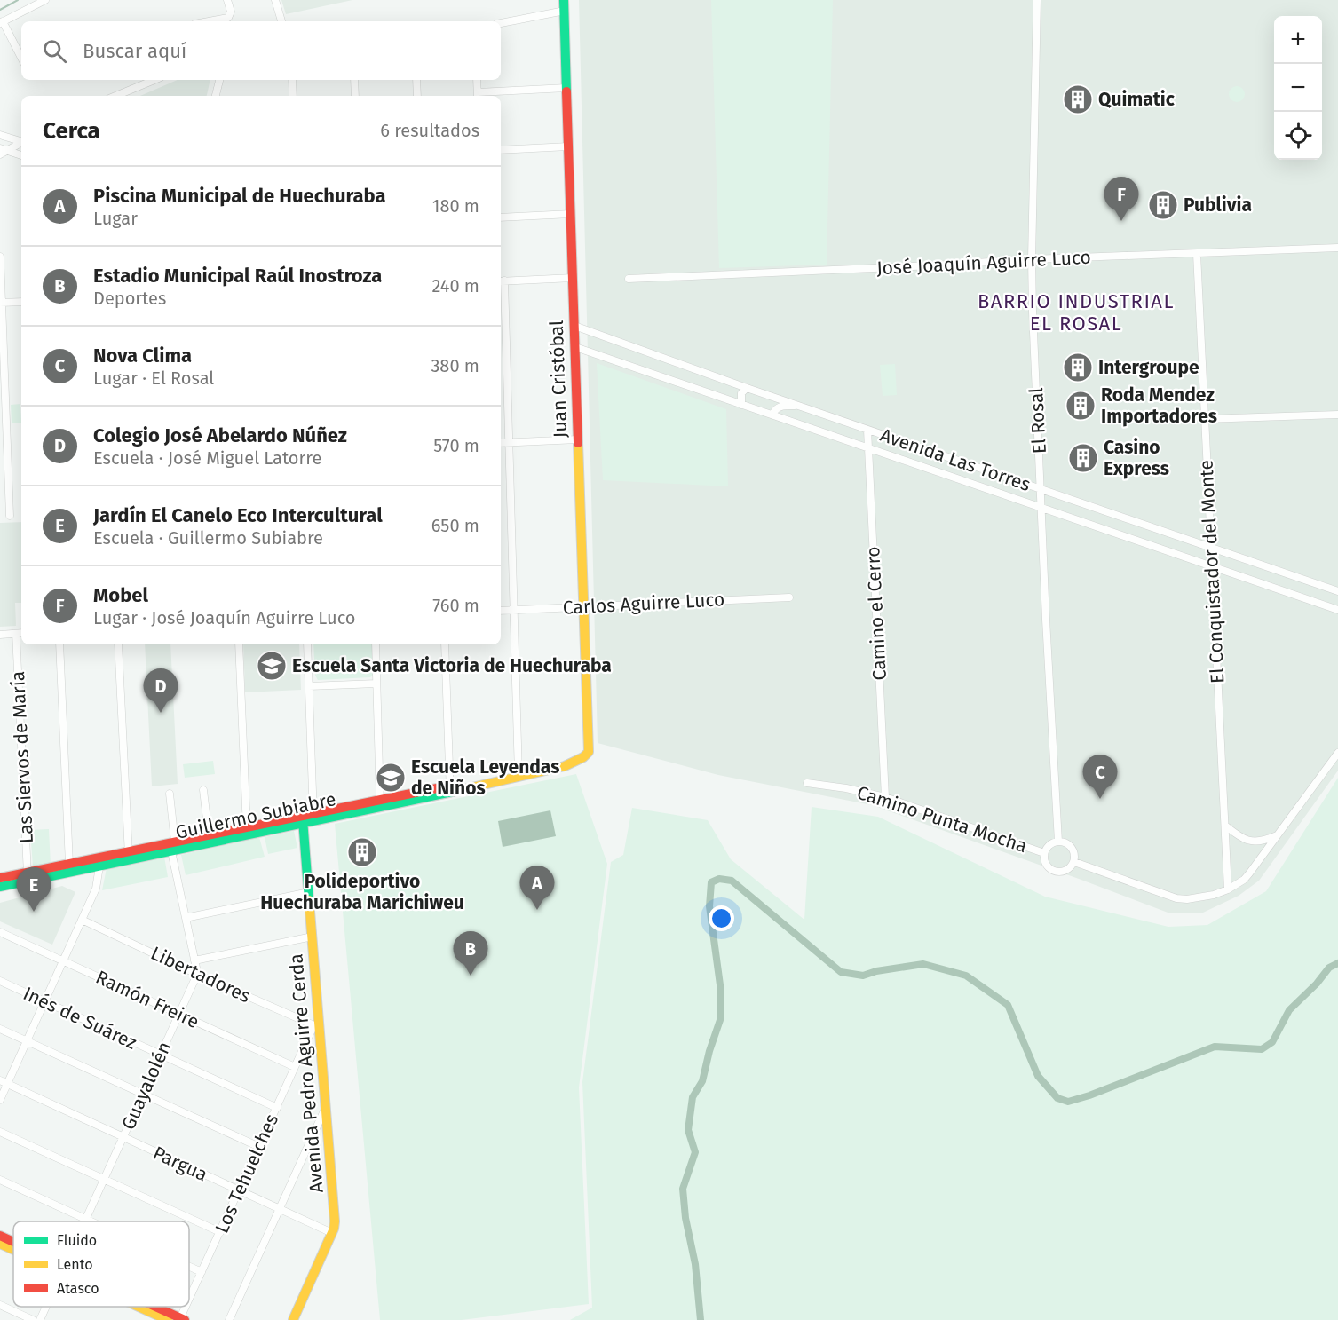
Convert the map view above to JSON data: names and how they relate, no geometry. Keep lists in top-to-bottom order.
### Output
{
  "streets": {
    "street": [
      "José Joaquín Aguirre Luco",
      "Juan Cristóbal",
      "El Rosal",
      "Avenida Las Torres",
      "El Conquistador del Monte",
      "Carlos Aguirre Luco",
      "Camino el Cerro",
      "Las Siervos de María",
      "Guillermo Subiabre",
      "Camino Punta Mocha",
      "Libertadores",
      "Ramón Freire",
      "Inés de Suárez",
      "Avenida Pedro Aguirre Cerda",
      "Guayalolén",
      "Pargua",
      "Los Tehuelches"
    ]
  },
  "crossings": [
    ["José Joaquín Aguirre Luco", "El Rosal"],
    ["José Joaquín Aguirre Luco", "El Conquistador del Monte"],
    ["Juan Cristóbal", "Avenida Las Torres"],
    ["Juan Cristóbal", "Carlos Aguirre Luco"],
    ["Juan Cristóbal", "Guillermo Subiabre"],
    ["El Rosal", "Avenida Las Torres"],
    ["El Rosal", "Camino Punta Mocha"],
    ["Avenida Las Torres", "El Conquistador del Monte"],
    ["Avenida Las Torres", "Camino el Cerro"],
    ["Camino el Cerro", "Camino Punta Mocha"],
    ["Las Siervos de María", "Guillermo Subiabre"],
    ["Guillermo Subiabre", "Avenida Pedro Aguirre Cerda"],
    ["Libertadores", "Avenida Pedro Aguirre Cerda"],
    ["Libertadores", "Guayalolén"],
    ["Libertadores", "Los Tehuelches"],
    ["Ramón Freire", "Guayalolén"],
    ["Ramón Freire", "Los Tehuelches"],
    ["Inés de Suárez", "Guayalolén"],
    ["Inés de Suárez", "Los Tehuelches"],
    ["Avenida Pedro Aguirre Cerda", "Pargua"],
    ["Avenida Pedro Aguirre Cerda", "Los Tehuelches"],
    ["Guayalolén", "Pargua"],
    ["Pargua", "Los Tehuelches"]
  ],
  "districts": ["BARRIO INDUSTRIAL EL ROSAL"],
  "places": {
    "building": [
      "Quimatic",
      "Publivia",
      "Intergroupe",
      "Roda Mendez Importadores",
      "Casino Express",
      "Polideportivo Huechuraba Marichiweu"
    ],
    "school or university": ["Escuela Santa Victoria de Huechuraba", "Escuela Leyendas de Niños"]
  },
  "legend": ["Fluido", "Lento", "Atasco"],
  "page": {
    "map_buttons": ["+", "−"],
    "search": "Buscar aquí",
    "heading": ["Cerca", "6 resultados"],
    "list": [
      {
        "mark": "A",
        "name": "Piscina Municipal de Huechuraba",
        "note": "Lugar",
        "value": "180 m"
      },
      {
        "mark": "B",
        "name": "Estadio Municipal Raúl Inostroza",
        "note": "Deportes",
        "value": "240 m"
      },
      {
        "mark": "C",
        "name": "Nova Clima",
        "note": "Lugar · El Rosal",
        "value": "380 m"
      },
      {
        "mark": "D",
        "name": "Colegio José Abelardo Núñez",
        "note": "Escuela · José Miguel Latorre",
        "value": "570 m"
      },
      {
        "mark": "E",
        "name": "Jardín El Canelo Eco Intercultural",
        "note": "Escuela · Guillermo Subiabre",
        "value": "650 m"
      },
      {
        "mark": "F",
        "name": "Mobel",
        "note": "Lugar · José Joaquín Aguirre Luco",
        "value": "760 m"
      }
    ],
    "pins": [
      "F",
      "D",
      "C",
      "A",
      "E",
      "B"
    ]
  }
}
